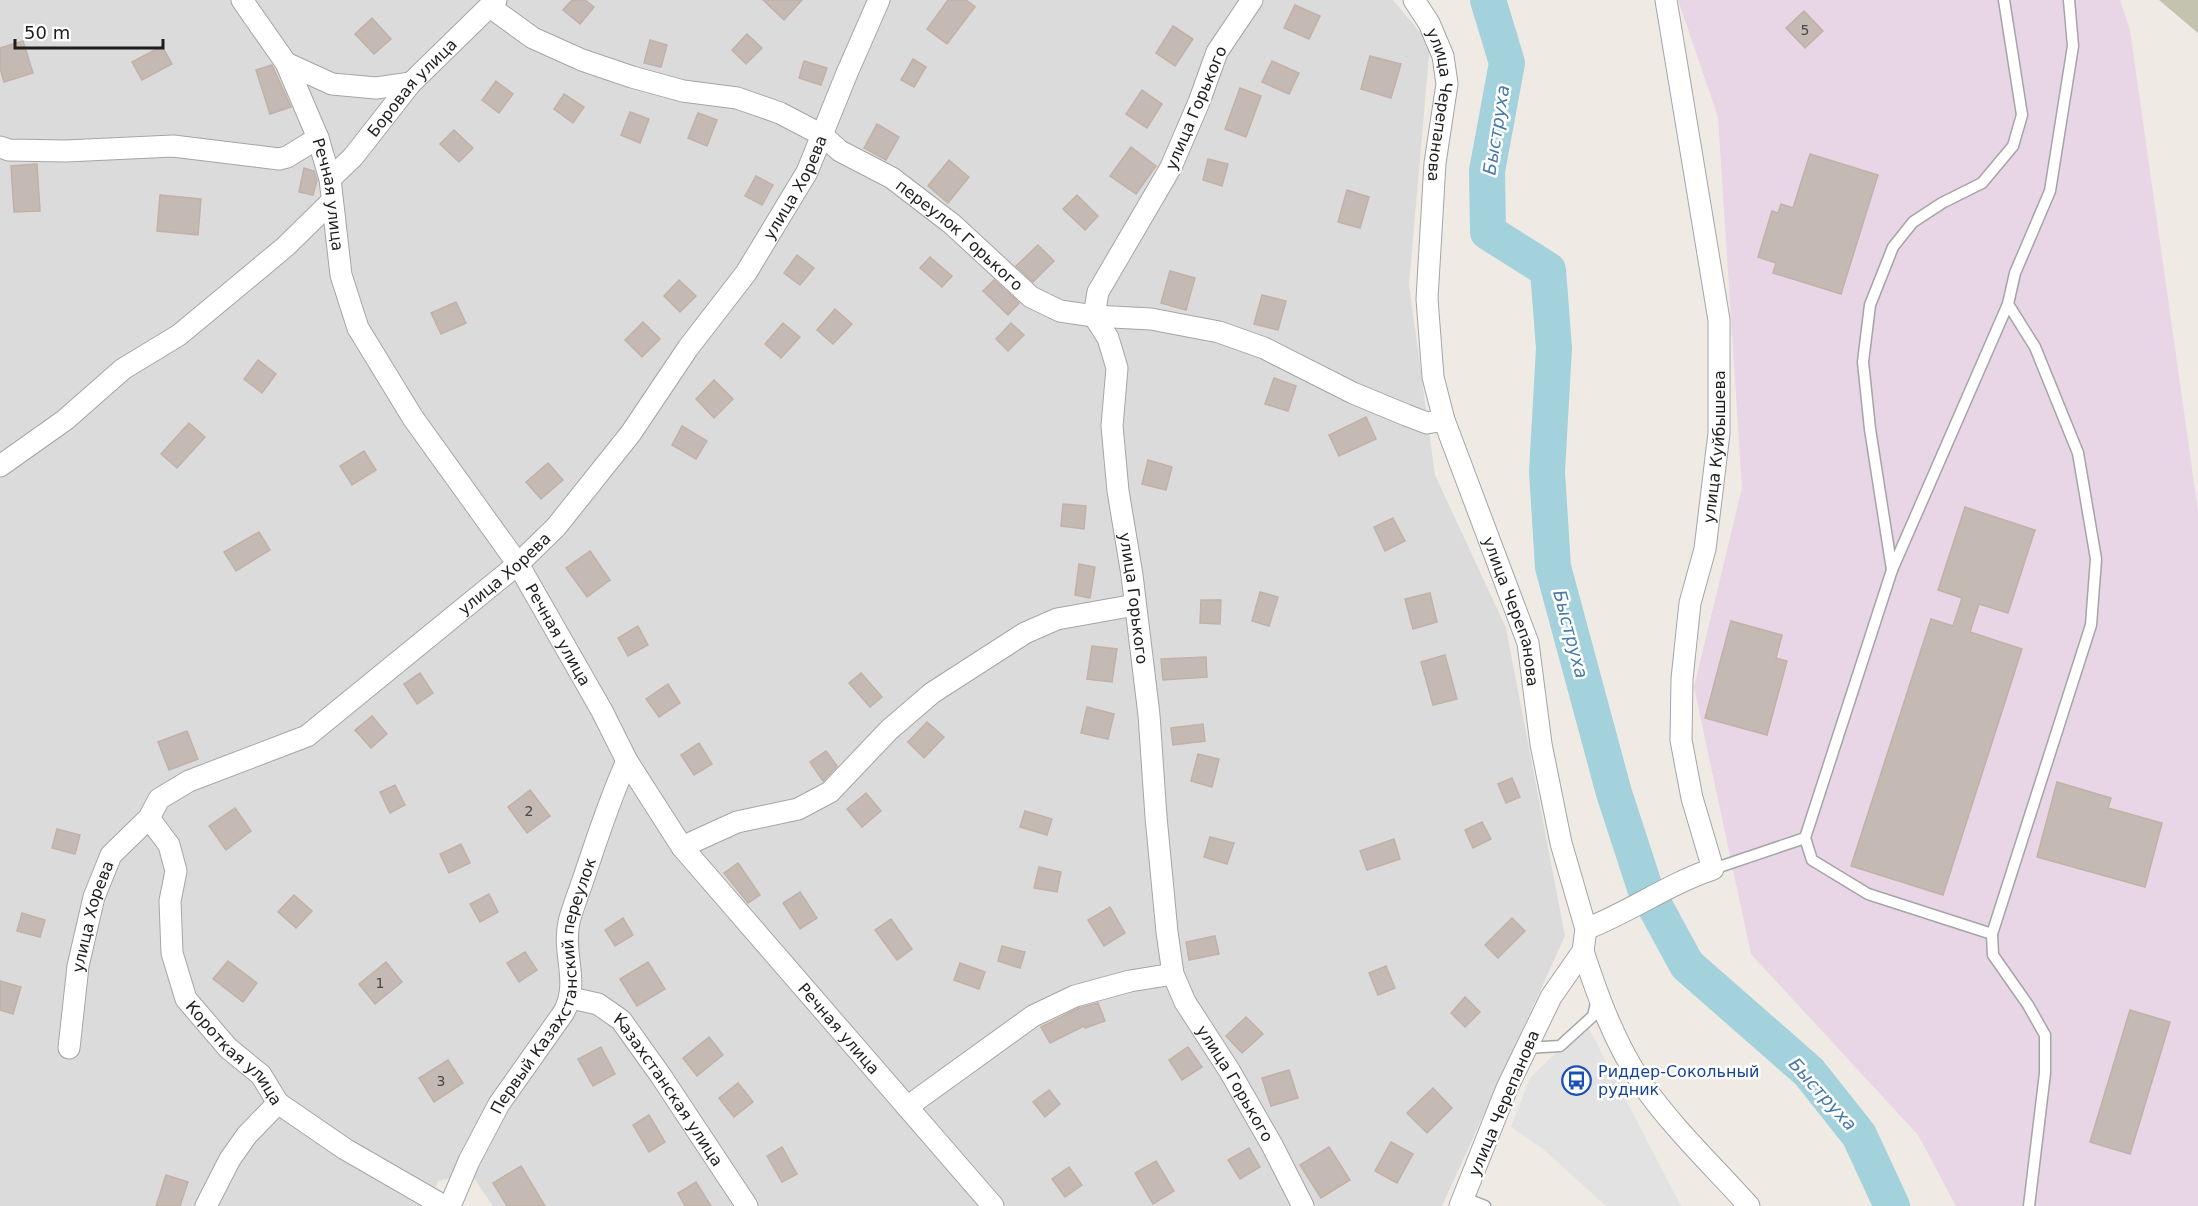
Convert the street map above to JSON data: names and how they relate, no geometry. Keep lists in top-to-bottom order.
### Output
{
  "streets": {
    "street": [
      "Боровая улица",
      "улица Черепанова",
      "улица Горького",
      "улица Хорева",
      "Речная улица",
      "переулок Горького",
      "улица Куйбышева",
      "Первый Казахстанский переулок",
      "Короткая улица",
      "Казахстанская улица"
    ]
  },
  "crossings": [
    ["Боровая улица", "Речная улица"],
    ["Боровая улица", "переулок Горького"],
    ["улица Черепанова", "переулок Горького"],
    ["улица Горького", "переулок Горького"],
    ["улица Хорева", "Речная улица"],
    ["улица Хорева", "переулок Горького"],
    ["улица Хорева", "Короткая улица"],
    ["Речная улица", "Первый Казахстанский переулок"],
    ["Первый Казахстанский переулок", "Казахстанская улица"]
  ],
  "water": ["Быструха"],
  "places": {
    "bus stop": ["Риддер-Сокольный рудник"]
  },
  "house_numbers": [
    "5",
    "2",
    "1",
    "3"
  ],
  "scale_bar": "50 m"
}
